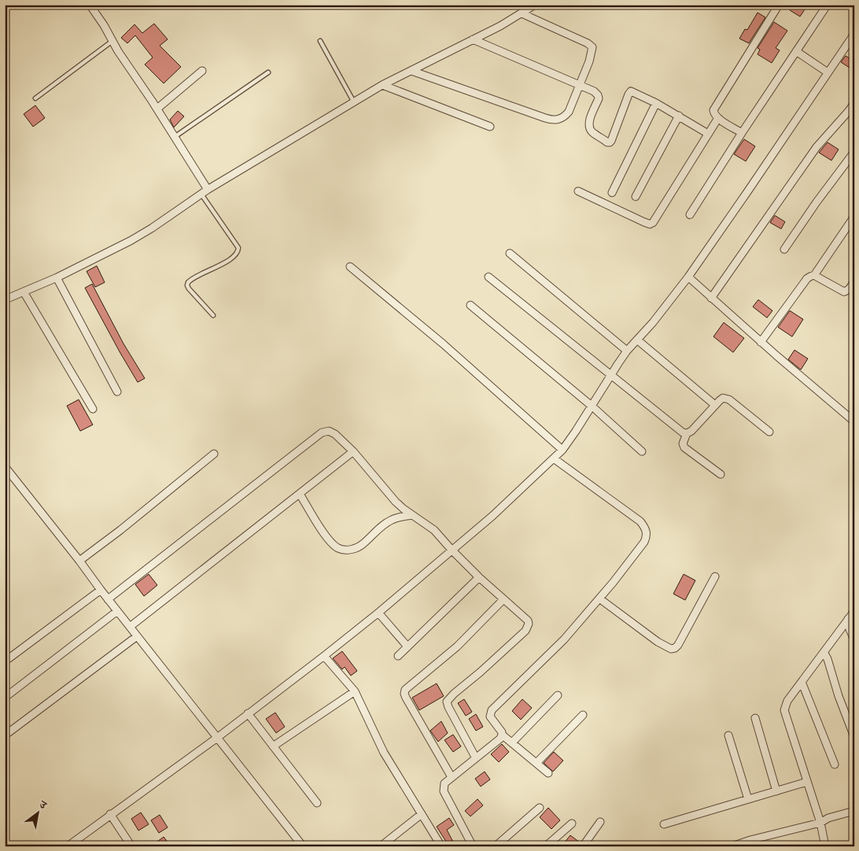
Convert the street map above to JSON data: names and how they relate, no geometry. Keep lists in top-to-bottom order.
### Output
{
  "north": "top right"
}
